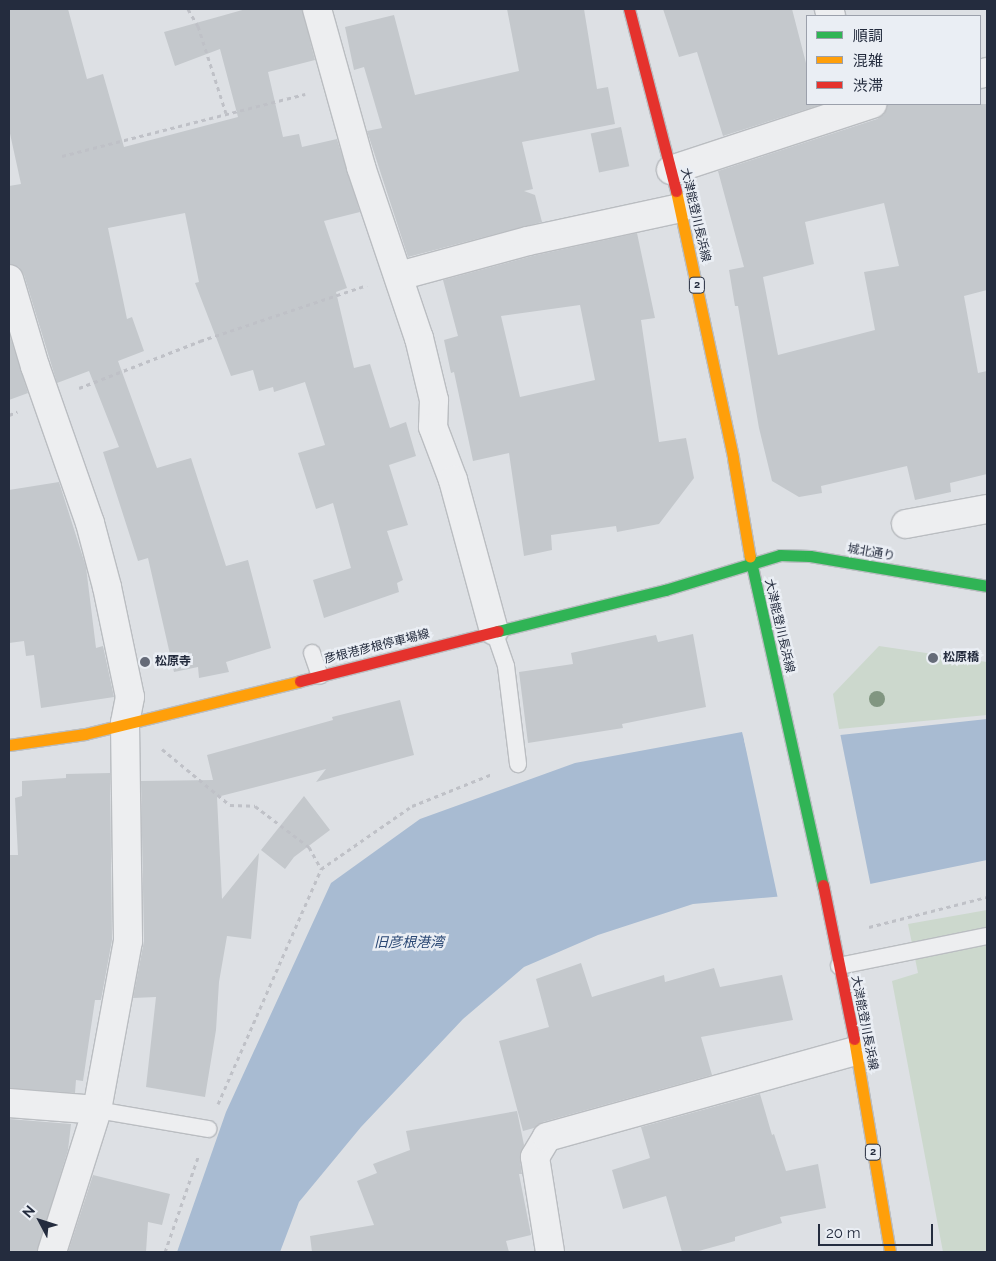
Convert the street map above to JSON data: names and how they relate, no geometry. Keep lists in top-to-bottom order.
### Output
{
  "streets": {
    "main road": [
      "大津能登川長浜線",
      "2",
      "城北通り",
      "彦根港彦根停車場線"
    ]
  },
  "crossings": [
    ["大津能登川長浜線", "城北通り"],
    ["大津能登川長浜線", "彦根港彦根停車場線"],
    ["城北通り", "彦根港彦根停車場線"]
  ],
  "water": ["旧彦根港湾"],
  "places": ["松原橋", "松原寺"],
  "legend": ["順調", "混雑", "渋滞"],
  "scale_bar": "20 m",
  "north": "top left"
}
